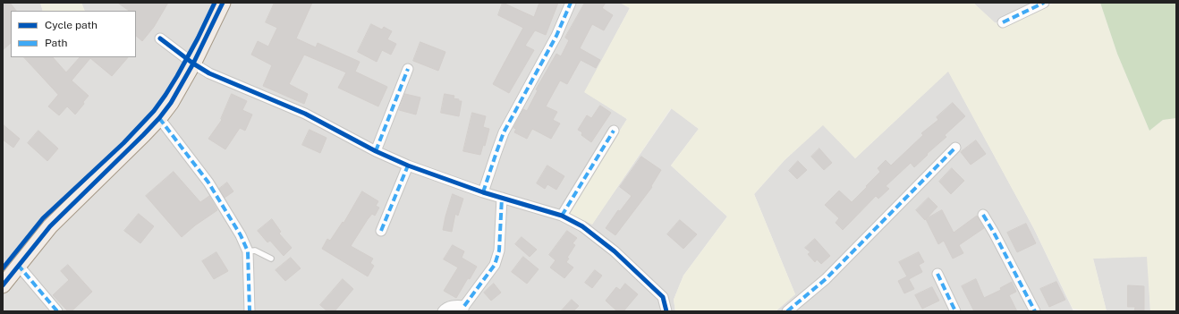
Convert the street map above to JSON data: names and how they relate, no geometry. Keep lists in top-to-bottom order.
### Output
{
  "legend": ["Cycle path", "Path"]
}
